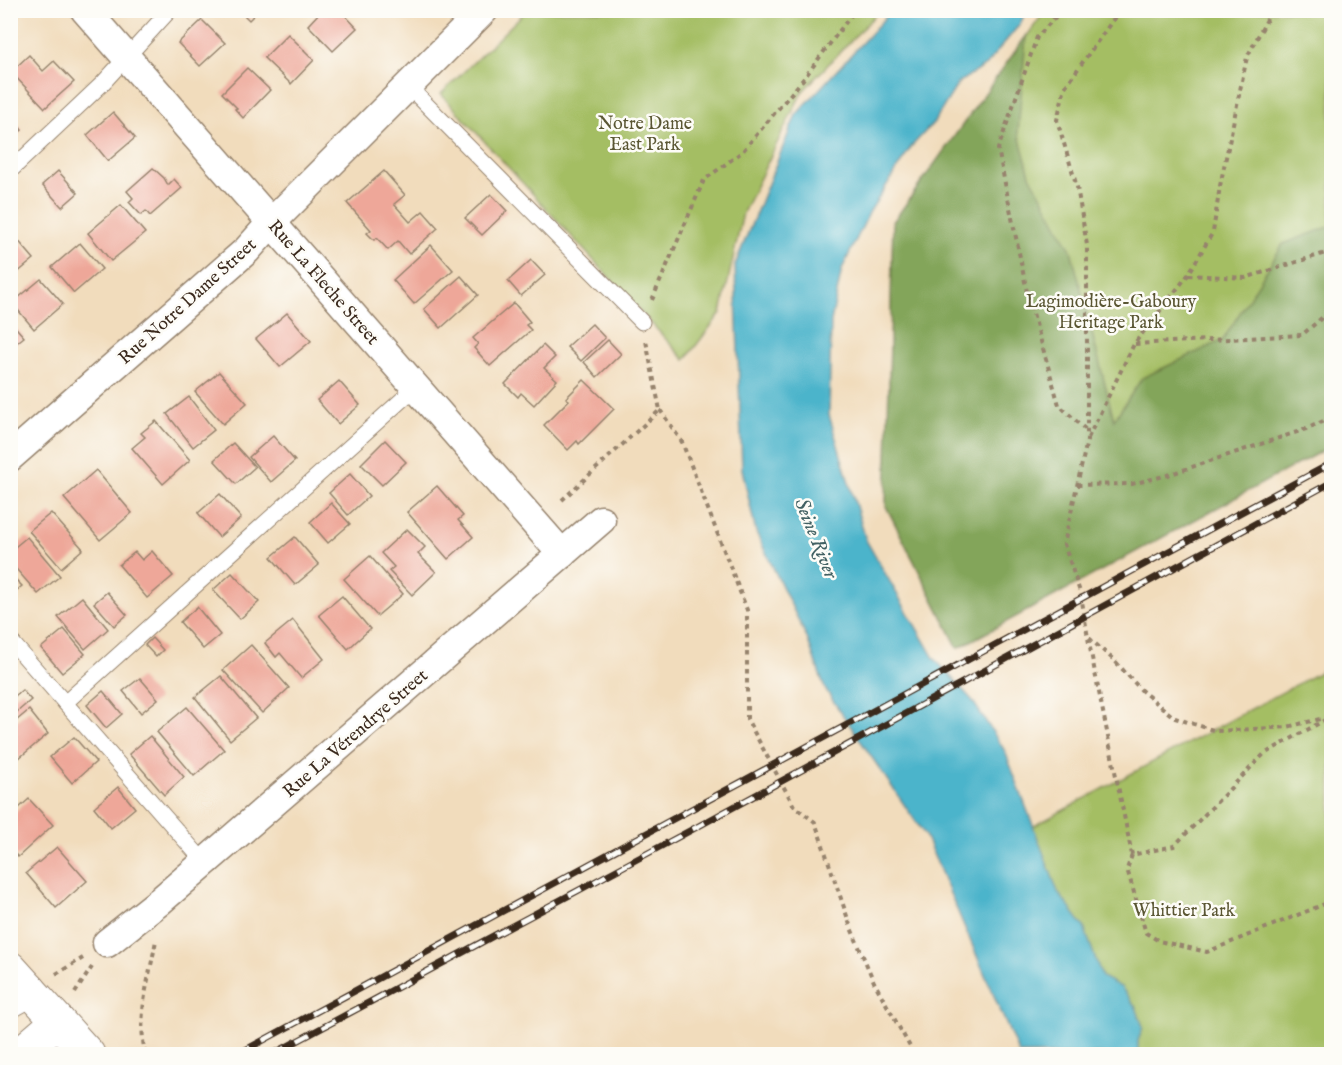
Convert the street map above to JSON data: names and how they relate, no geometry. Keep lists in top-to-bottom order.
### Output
{
  "streets": {
    "street": ["Rue La Fleche Street", "Rue Notre Dame Street", "Rue La Vérendrye Street"]
  },
  "crossings": [
    ["Rue La Fleche Street", "Rue Notre Dame Street"],
    ["Rue La Fleche Street", "Rue La Vérendrye Street"]
  ],
  "water": ["Seine River"],
  "parks": ["Notre Dame East Park", "Lagimodière-Gaboury Heritage Park", "Whittier Park"]
}
